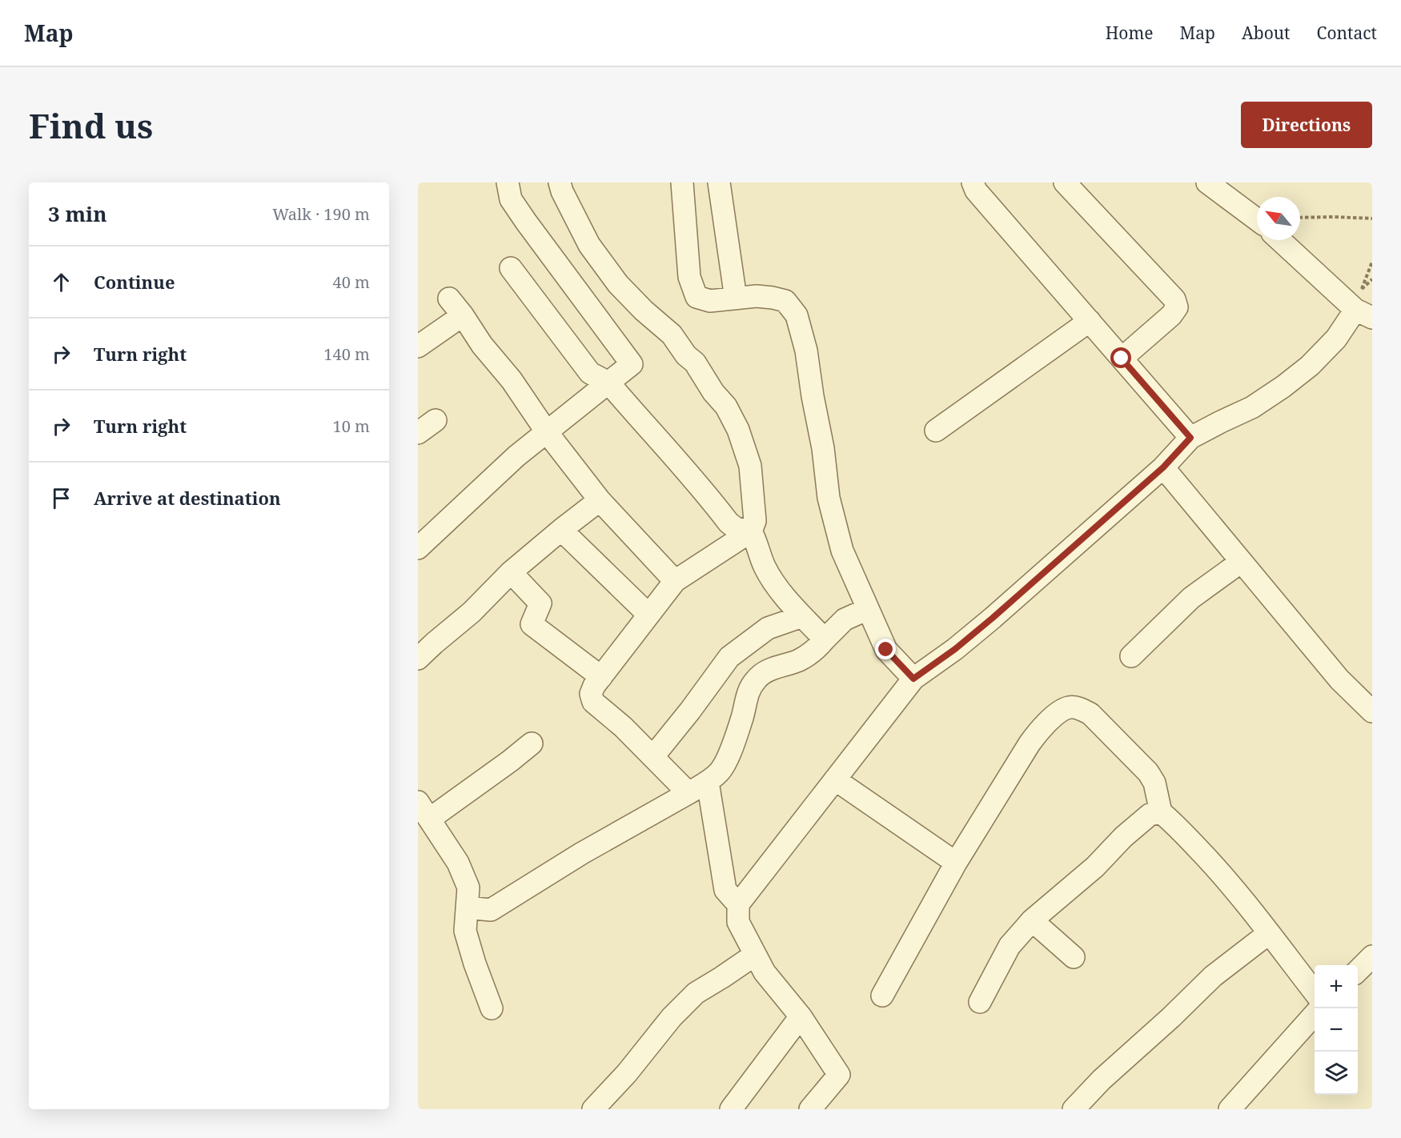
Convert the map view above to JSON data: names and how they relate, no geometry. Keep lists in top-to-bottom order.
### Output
{
  "north": "top left",
  "page": {
    "header": "Map",
    "nav": [
      "Home",
      "Map",
      "About",
      "Contact"
    ],
    "buttons": "Directions",
    "title": "Find us",
    "heading": ["3 min", "Walk · 190 m"],
    "list": [
      ["Continue", "40 m"],
      ["Turn right", "140 m"],
      ["Turn right", "10 m"],
      "Arrive at destination"
    ],
    "map_buttons": ["+", "−"]
  }
}
